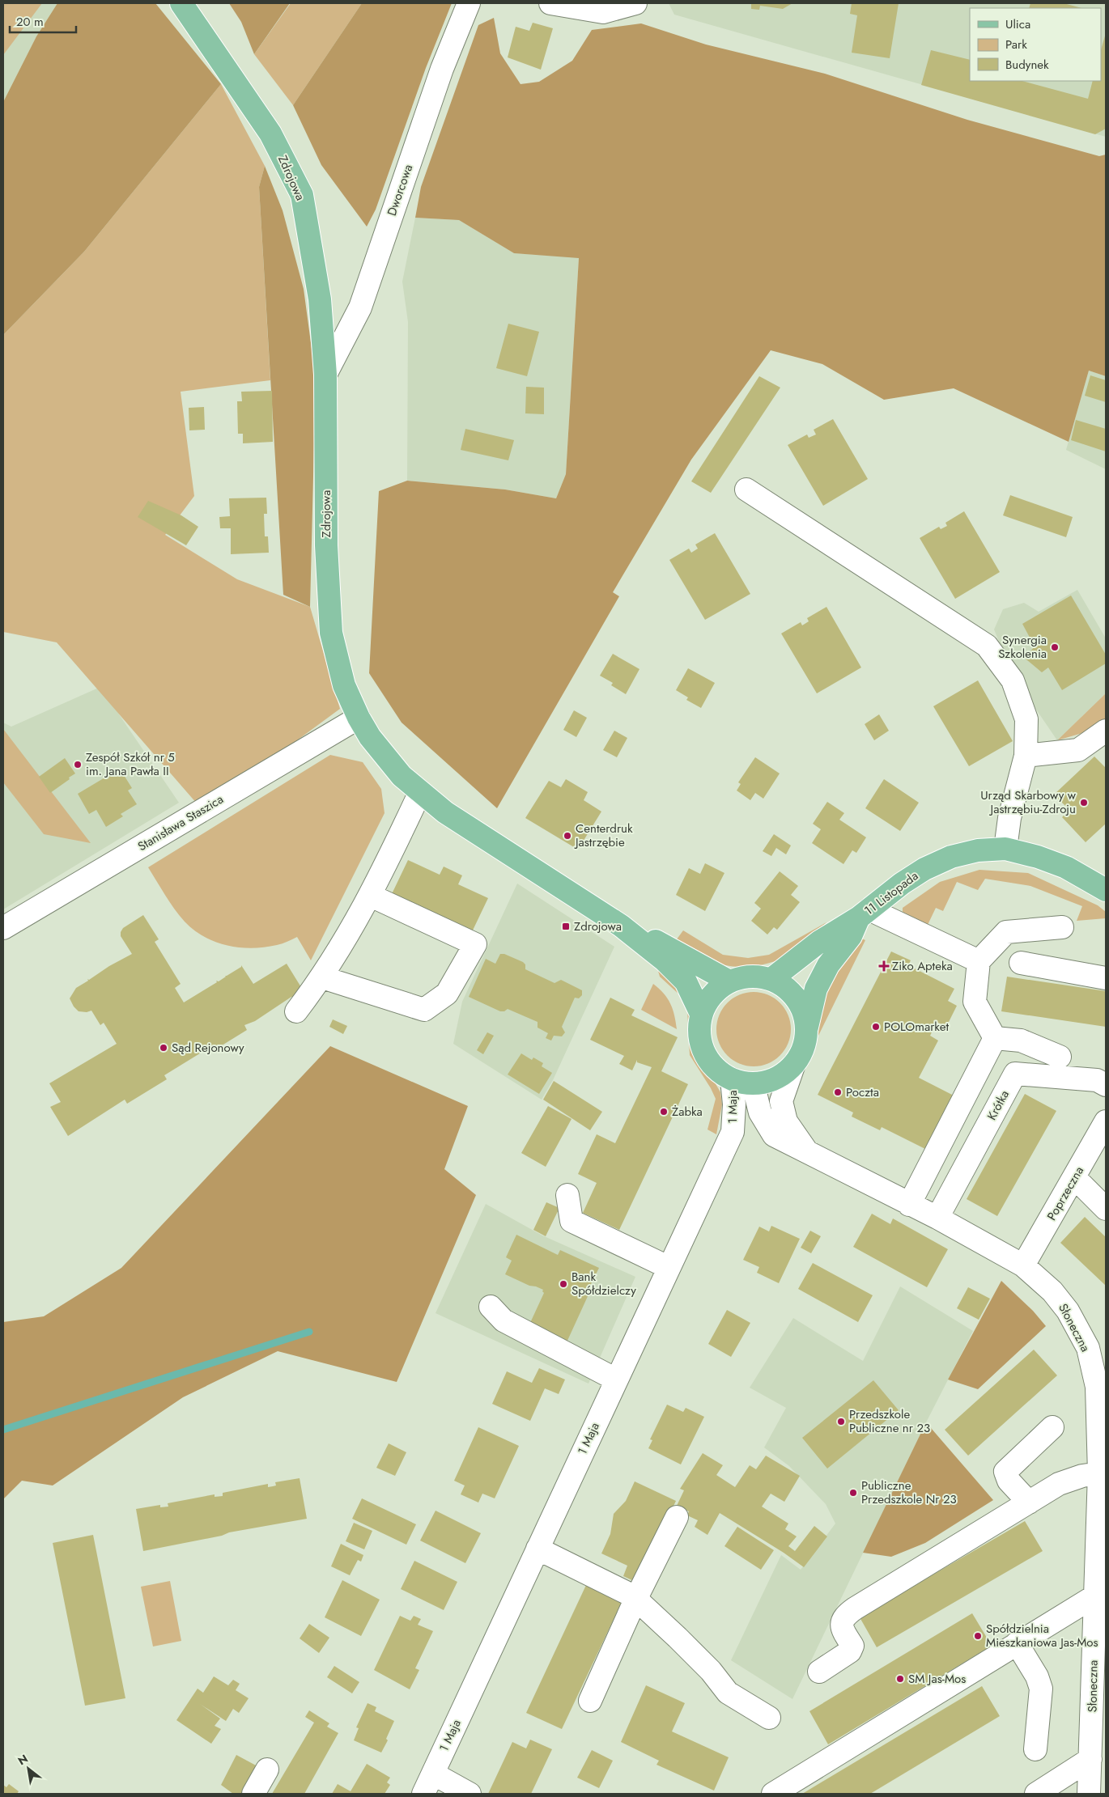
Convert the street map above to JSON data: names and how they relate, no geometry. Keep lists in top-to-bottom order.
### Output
{
  "streets": {
    "main road": ["Zdrojowa", "11 Listopada"],
    "street": [
      "Dworcowa",
      "Stanisława Staszica",
      "Krótka",
      "1 Maja",
      "Poprzeczna",
      "Słoneczna"
    ]
  },
  "crossings": [
    ["Zdrojowa", "Dworcowa"],
    ["Zdrojowa", "Stanisława Staszica"],
    ["Zdrojowa", "11 Listopada"],
    ["Zdrojowa", "1 Maja"],
    ["Zdrojowa", "Słoneczna"],
    ["11 Listopada", "1 Maja"],
    ["11 Listopada", "Słoneczna"],
    ["Krótka", "Słoneczna"],
    ["1 Maja", "Słoneczna"],
    ["Poprzeczna", "Słoneczna"]
  ],
  "places": {
    "other": [
      "Synergia Szkolenia",
      "Zespół Szkół nr 5 im. Jana Pawła II",
      "Urząd Skarbowy w Jastrzębiu-Zdroju",
      "Centerdruk Jastrzębie",
      "POLOmarket",
      "Sąd Rejonowy",
      "Poczta",
      "Żabka",
      "Bank Spółdzielczy",
      "Przedszkole Publiczne nr 23",
      "Publiczne Przedszkole Nr 23",
      "Spółdzielnia Mieszkaniowa Jas-Mos",
      "SM Jas-Mos"
    ],
    "transit": ["Zdrojowa"],
    "health": ["Ziko Apteka"]
  },
  "legend": ["Ulica", "Park", "Budynek"],
  "scale_bar": "20 m",
  "north": "top left"
}
